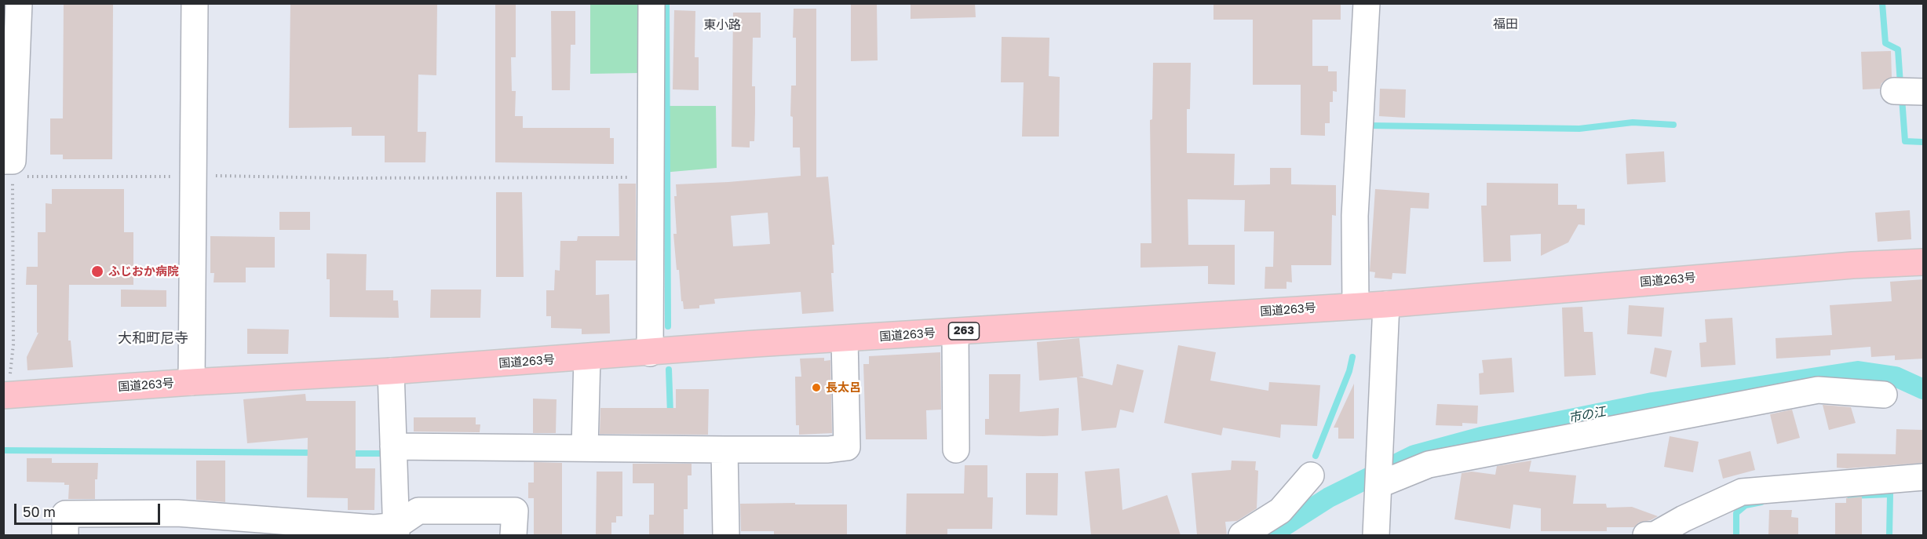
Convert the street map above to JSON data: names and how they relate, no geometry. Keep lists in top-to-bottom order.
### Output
{
  "streets": {
    "highway": ["国道263号", "263"]
  },
  "districts": ["福田", "東小路", "大和町尼寺"],
  "water": ["市の江"],
  "places": ["ふじおか病院", "長太呂"],
  "scale_bar": "50 m"
}
